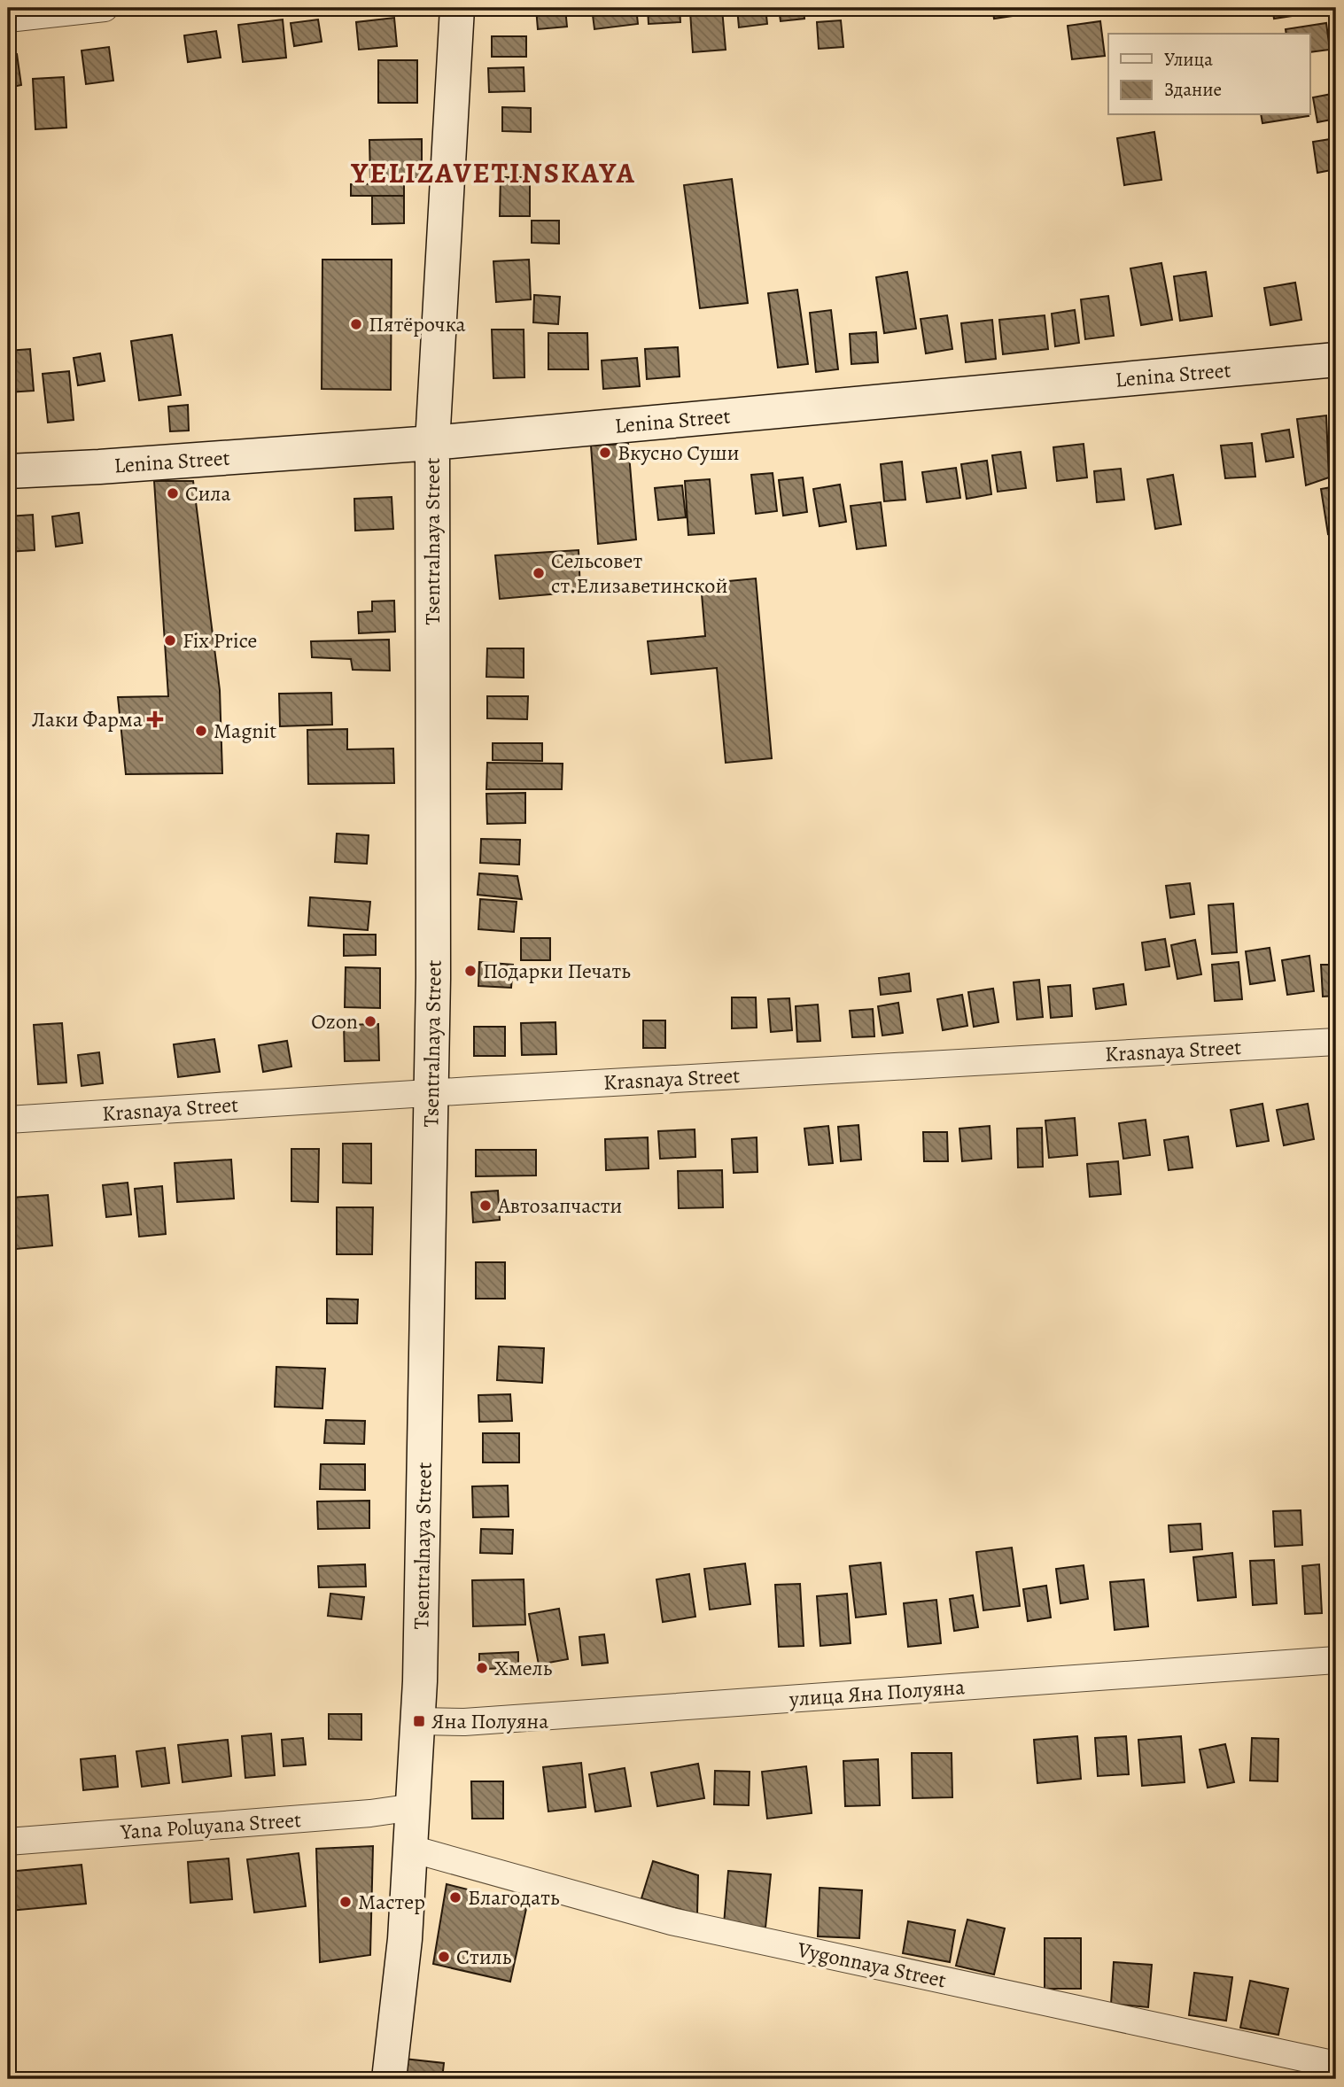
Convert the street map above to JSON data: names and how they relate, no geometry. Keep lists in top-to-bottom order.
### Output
{
  "streets": {
    "street": [
      "Lenina Street",
      "Tsentralnaya Street",
      "Krasnaya Street",
      "улица Яна Полуяна",
      "Yana Poluyana Street",
      "Vygonnaya Street"
    ]
  },
  "crossings": [
    ["Lenina Street", "Tsentralnaya Street"],
    ["Tsentralnaya Street", "Krasnaya Street"],
    ["Tsentralnaya Street", "улица Яна Полуяна"],
    ["Tsentralnaya Street", "Yana Poluyana Street"],
    ["Tsentralnaya Street", "Vygonnaya Street"]
  ],
  "districts": ["YELIZAVETINSKAYA"],
  "places": {
    "other": [
      "Пятёрочка",
      "Вкусно Суши",
      "Сила",
      "Сельсовет ст.Елизаветинской",
      "Fix Price",
      "Magnit",
      "Подарки Печать",
      "Ozon",
      "Автозапчасти",
      "Хмель",
      "Благодать",
      "Мастер",
      "Стиль"
    ],
    "health": ["Лаки Фарма"],
    "transit": ["Яна Полуяна"]
  },
  "legend": ["Улица", "Здание"]
}
